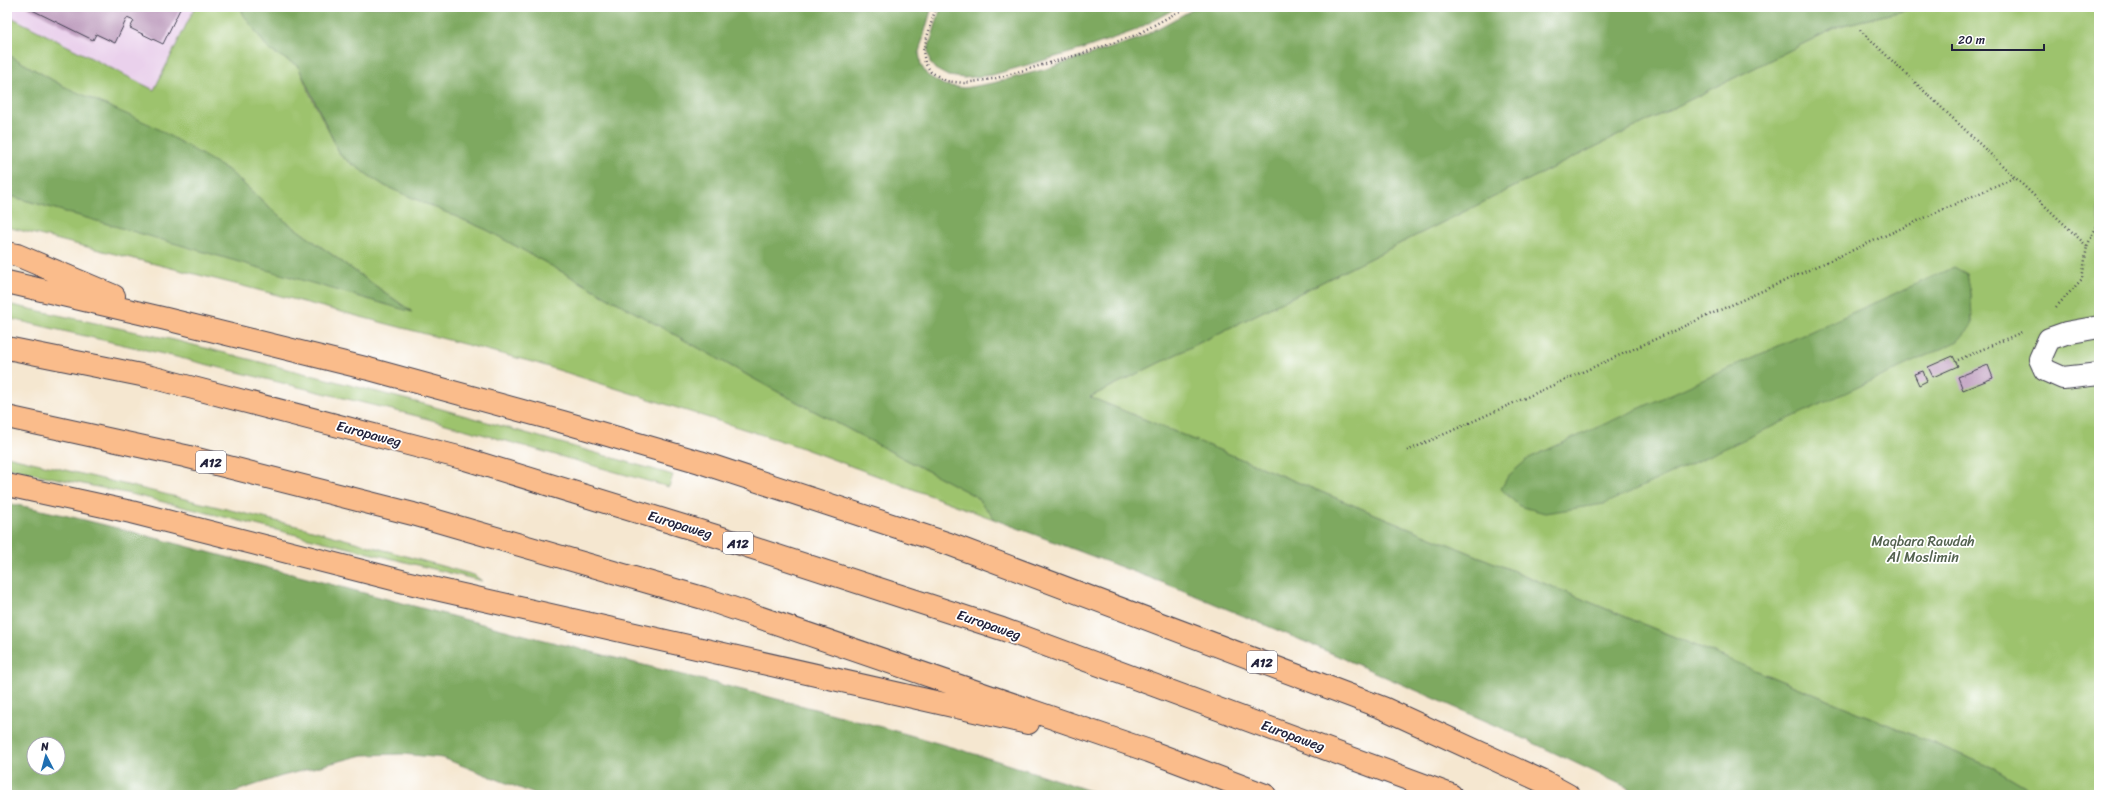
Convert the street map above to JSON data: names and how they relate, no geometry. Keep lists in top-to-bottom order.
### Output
{
  "streets": {
    "highway": ["Europaweg", "A12"]
  },
  "parks": ["Maqbara Rawdah Al Moslimin"],
  "scale_bar": "20 m",
  "north": "top"
}
